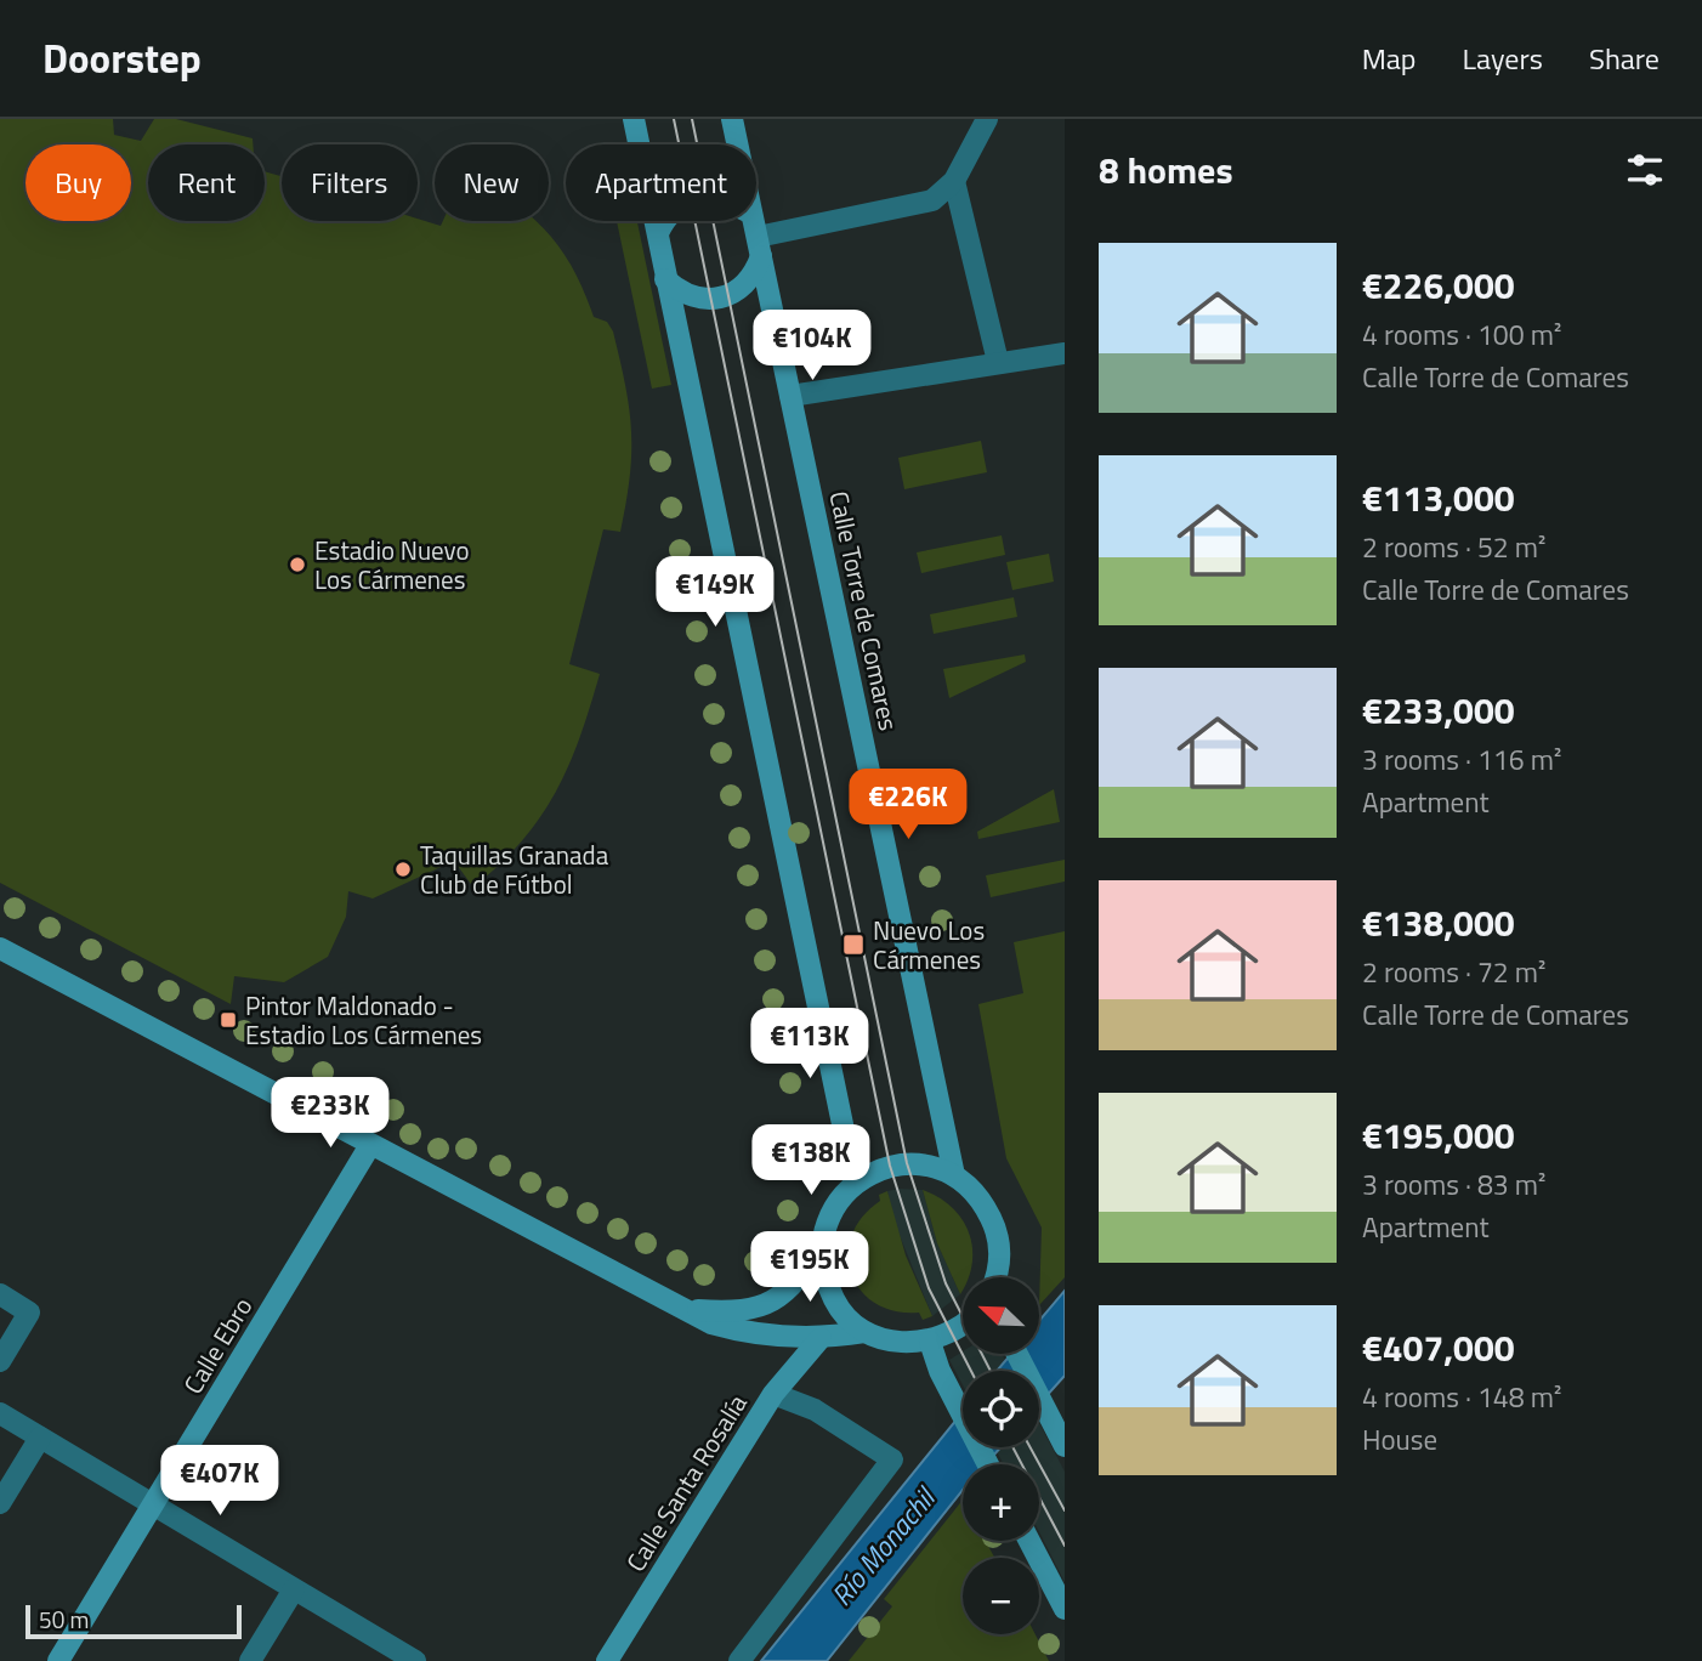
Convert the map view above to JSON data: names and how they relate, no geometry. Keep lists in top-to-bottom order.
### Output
{
  "streets": {
    "main road": ["Calle Torre de Comares", "Calle Ebro", "Calle Santa Rosalía"]
  },
  "water": ["Río Monachil"],
  "places": {
    "other": ["Estadio Nuevo Los Cármenes", "Taquillas Granada Club de Fútbol"],
    "transit": ["Nuevo Los Cármenes", "Pintor Maldonado - Estadio Los Cármenes"]
  },
  "scale_bar": "50 m",
  "north": "top left",
  "page": {
    "header": "Doorstep",
    "nav": ["Map", "Layers", "Share"],
    "heading": "8 homes",
    "chip": [
      "Buy",
      "Rent",
      "Filters",
      "New",
      "Apartment"
    ],
    "list": [
      {
        "name": "€226,000",
        "note": "4 rooms · 100 m² · Calle Torre de Comares"
      },
      {
        "name": "€113,000",
        "note": "2 rooms · 52 m² · Calle Torre de Comares"
      },
      {
        "name": "€233,000",
        "note": "3 rooms · 116 m² · Apartment"
      },
      {
        "name": "€138,000",
        "note": "2 rooms · 72 m² · Calle Torre de Comares"
      },
      {
        "name": "€195,000",
        "note": "3 rooms · 83 m² · Apartment"
      },
      {
        "name": "€407,000",
        "note": "4 rooms · 148 m² · House"
      }
    ],
    "price": [
      "€104K",
      "€149K",
      "€226K",
      "€113K",
      "€233K",
      "€138K",
      "€195K",
      "€407K"
    ],
    "map_buttons": ["+", "−"],
    "scale": "50 m"
  }
}
